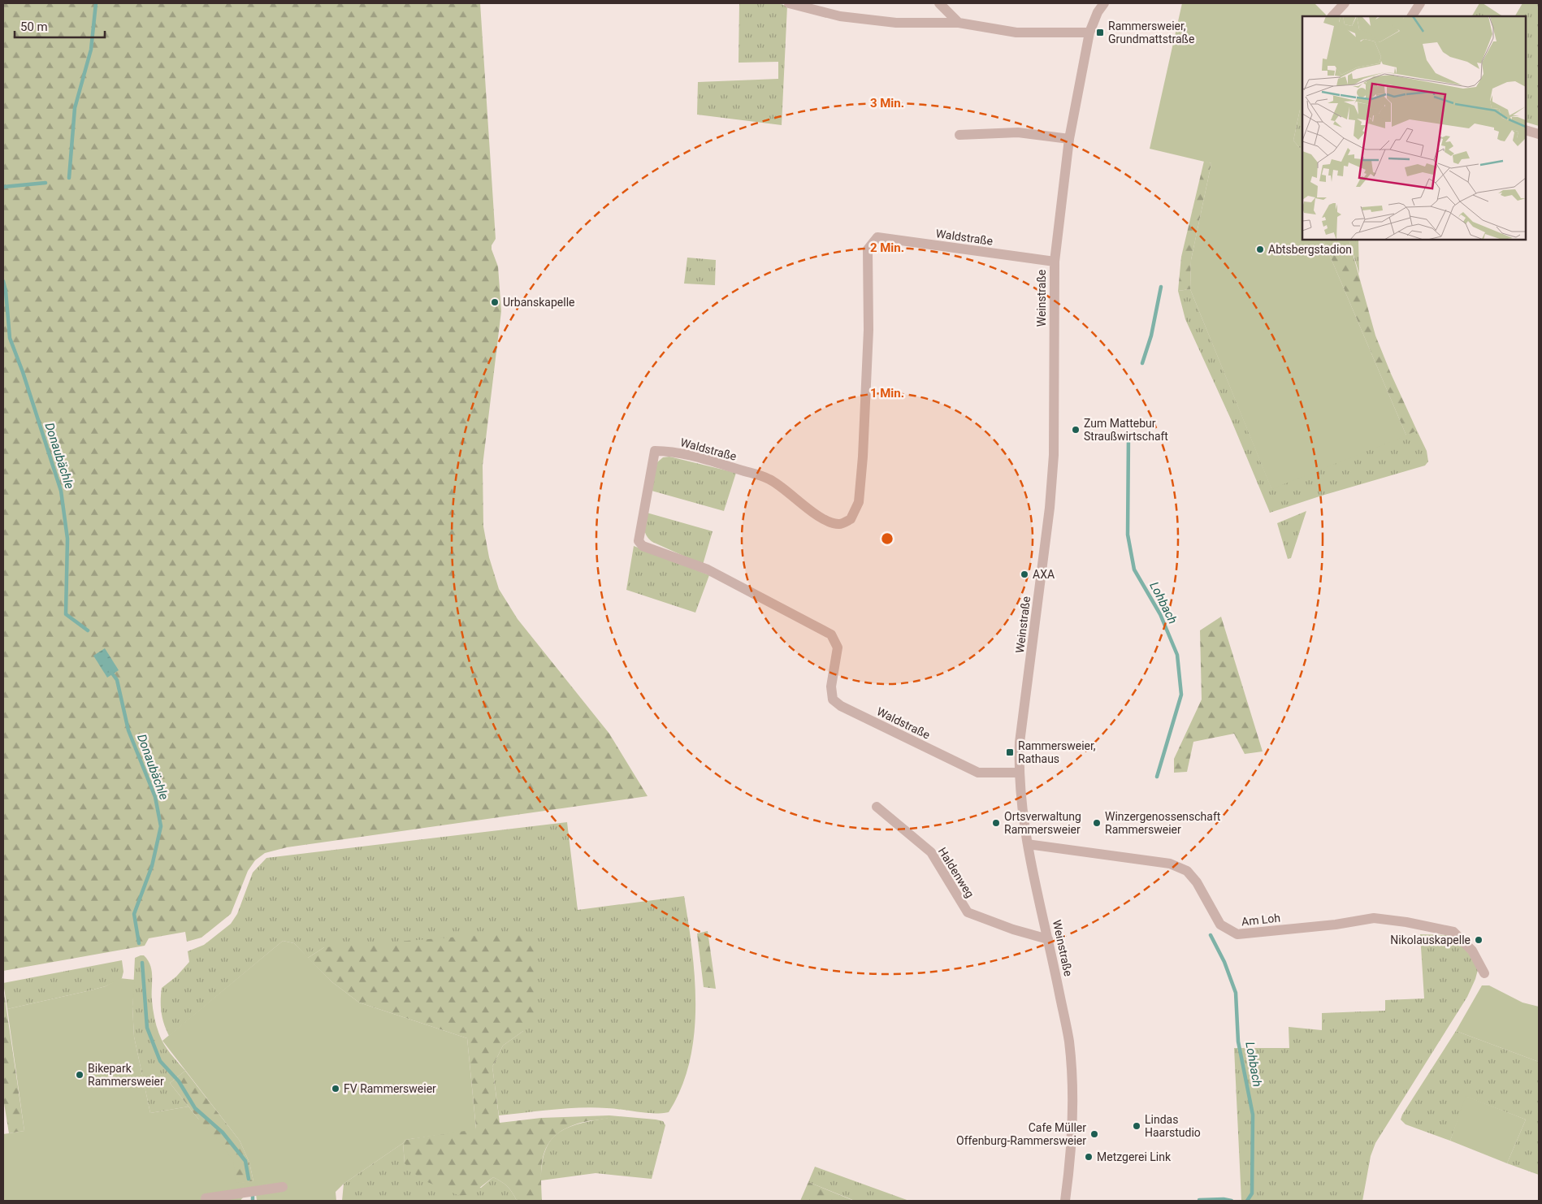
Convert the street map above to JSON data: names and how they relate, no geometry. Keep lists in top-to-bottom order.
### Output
{
  "streets": {
    "street": [
      "Waldstraße",
      "Weinstraße",
      "Haldenweg",
      "Am Loh"
    ]
  },
  "crossings": [
    ["Waldstraße", "Weinstraße"],
    ["Weinstraße", "Haldenweg"],
    ["Weinstraße", "Am Loh"]
  ],
  "water": ["Donaubächle", "Lohbach"],
  "places": {
    "transit": ["Rammersweier, Grundmattstraße", "Rammersweier, Rathaus"],
    "other": [
      "Abtsbergstadion",
      "Urbanskapelle",
      "Zum Mattebur Straußwirtschaft",
      "AXA",
      "Ortsverwaltung Rammersweier",
      "Winzergenossenschaft Rammersweier",
      "Nikolauskapelle",
      "Bikepark Rammersweier",
      "FV Rammersweier",
      "Lindas Haarstudio",
      "Cafe Müller Offenburg-Rammersweier",
      "Metzgerei Link"
    ]
  },
  "scale_bar": "50 m",
  "rings": ["3 Min.", "2 Min.", "1 Min."]
}
